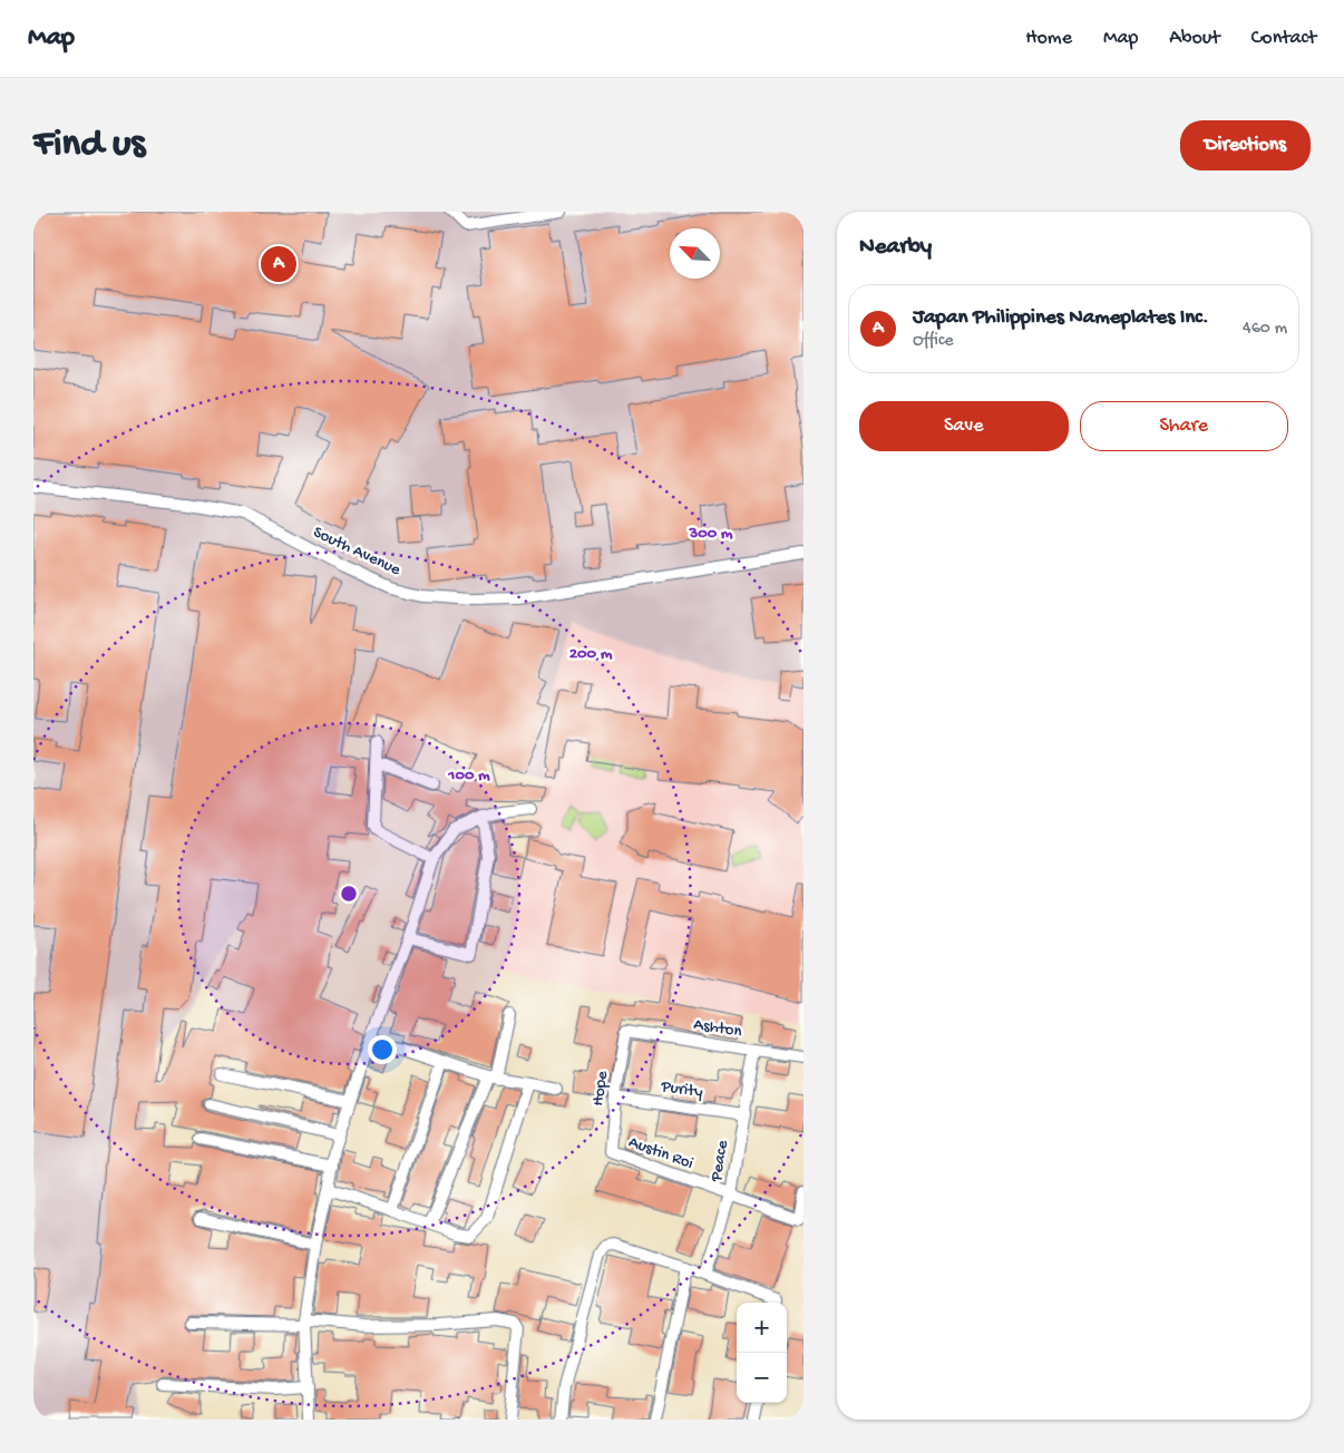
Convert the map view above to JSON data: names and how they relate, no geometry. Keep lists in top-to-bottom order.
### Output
{
  "streets": {
    "street": [
      "South Avenue",
      "Ashton",
      "Hope",
      "Purity",
      "Austin Roi",
      "Peace"
    ]
  },
  "crossings": [
    ["Ashton", "Hope"],
    ["Ashton", "Peace"],
    ["Hope", "Purity"],
    ["Hope", "Austin Roi"],
    ["Purity", "Peace"],
    ["Austin Roi", "Peace"]
  ],
  "north": "top left",
  "page": {
    "header": "Map",
    "nav": [
      "Home",
      "Map",
      "About",
      "Contact"
    ],
    "buttons": [
      "Directions",
      ["Save", "Share"]
    ],
    "title": "Find us",
    "heading": "Nearby",
    "pins": "A",
    "list": [
      {
        "mark": "A",
        "name": "Japan Philippines Nameplates Inc.",
        "note": "Office",
        "value": "460 m"
      }
    ],
    "map_buttons": ["+", "−"]
  },
  "rings": ["300 m", "200 m", "100 m"]
}
